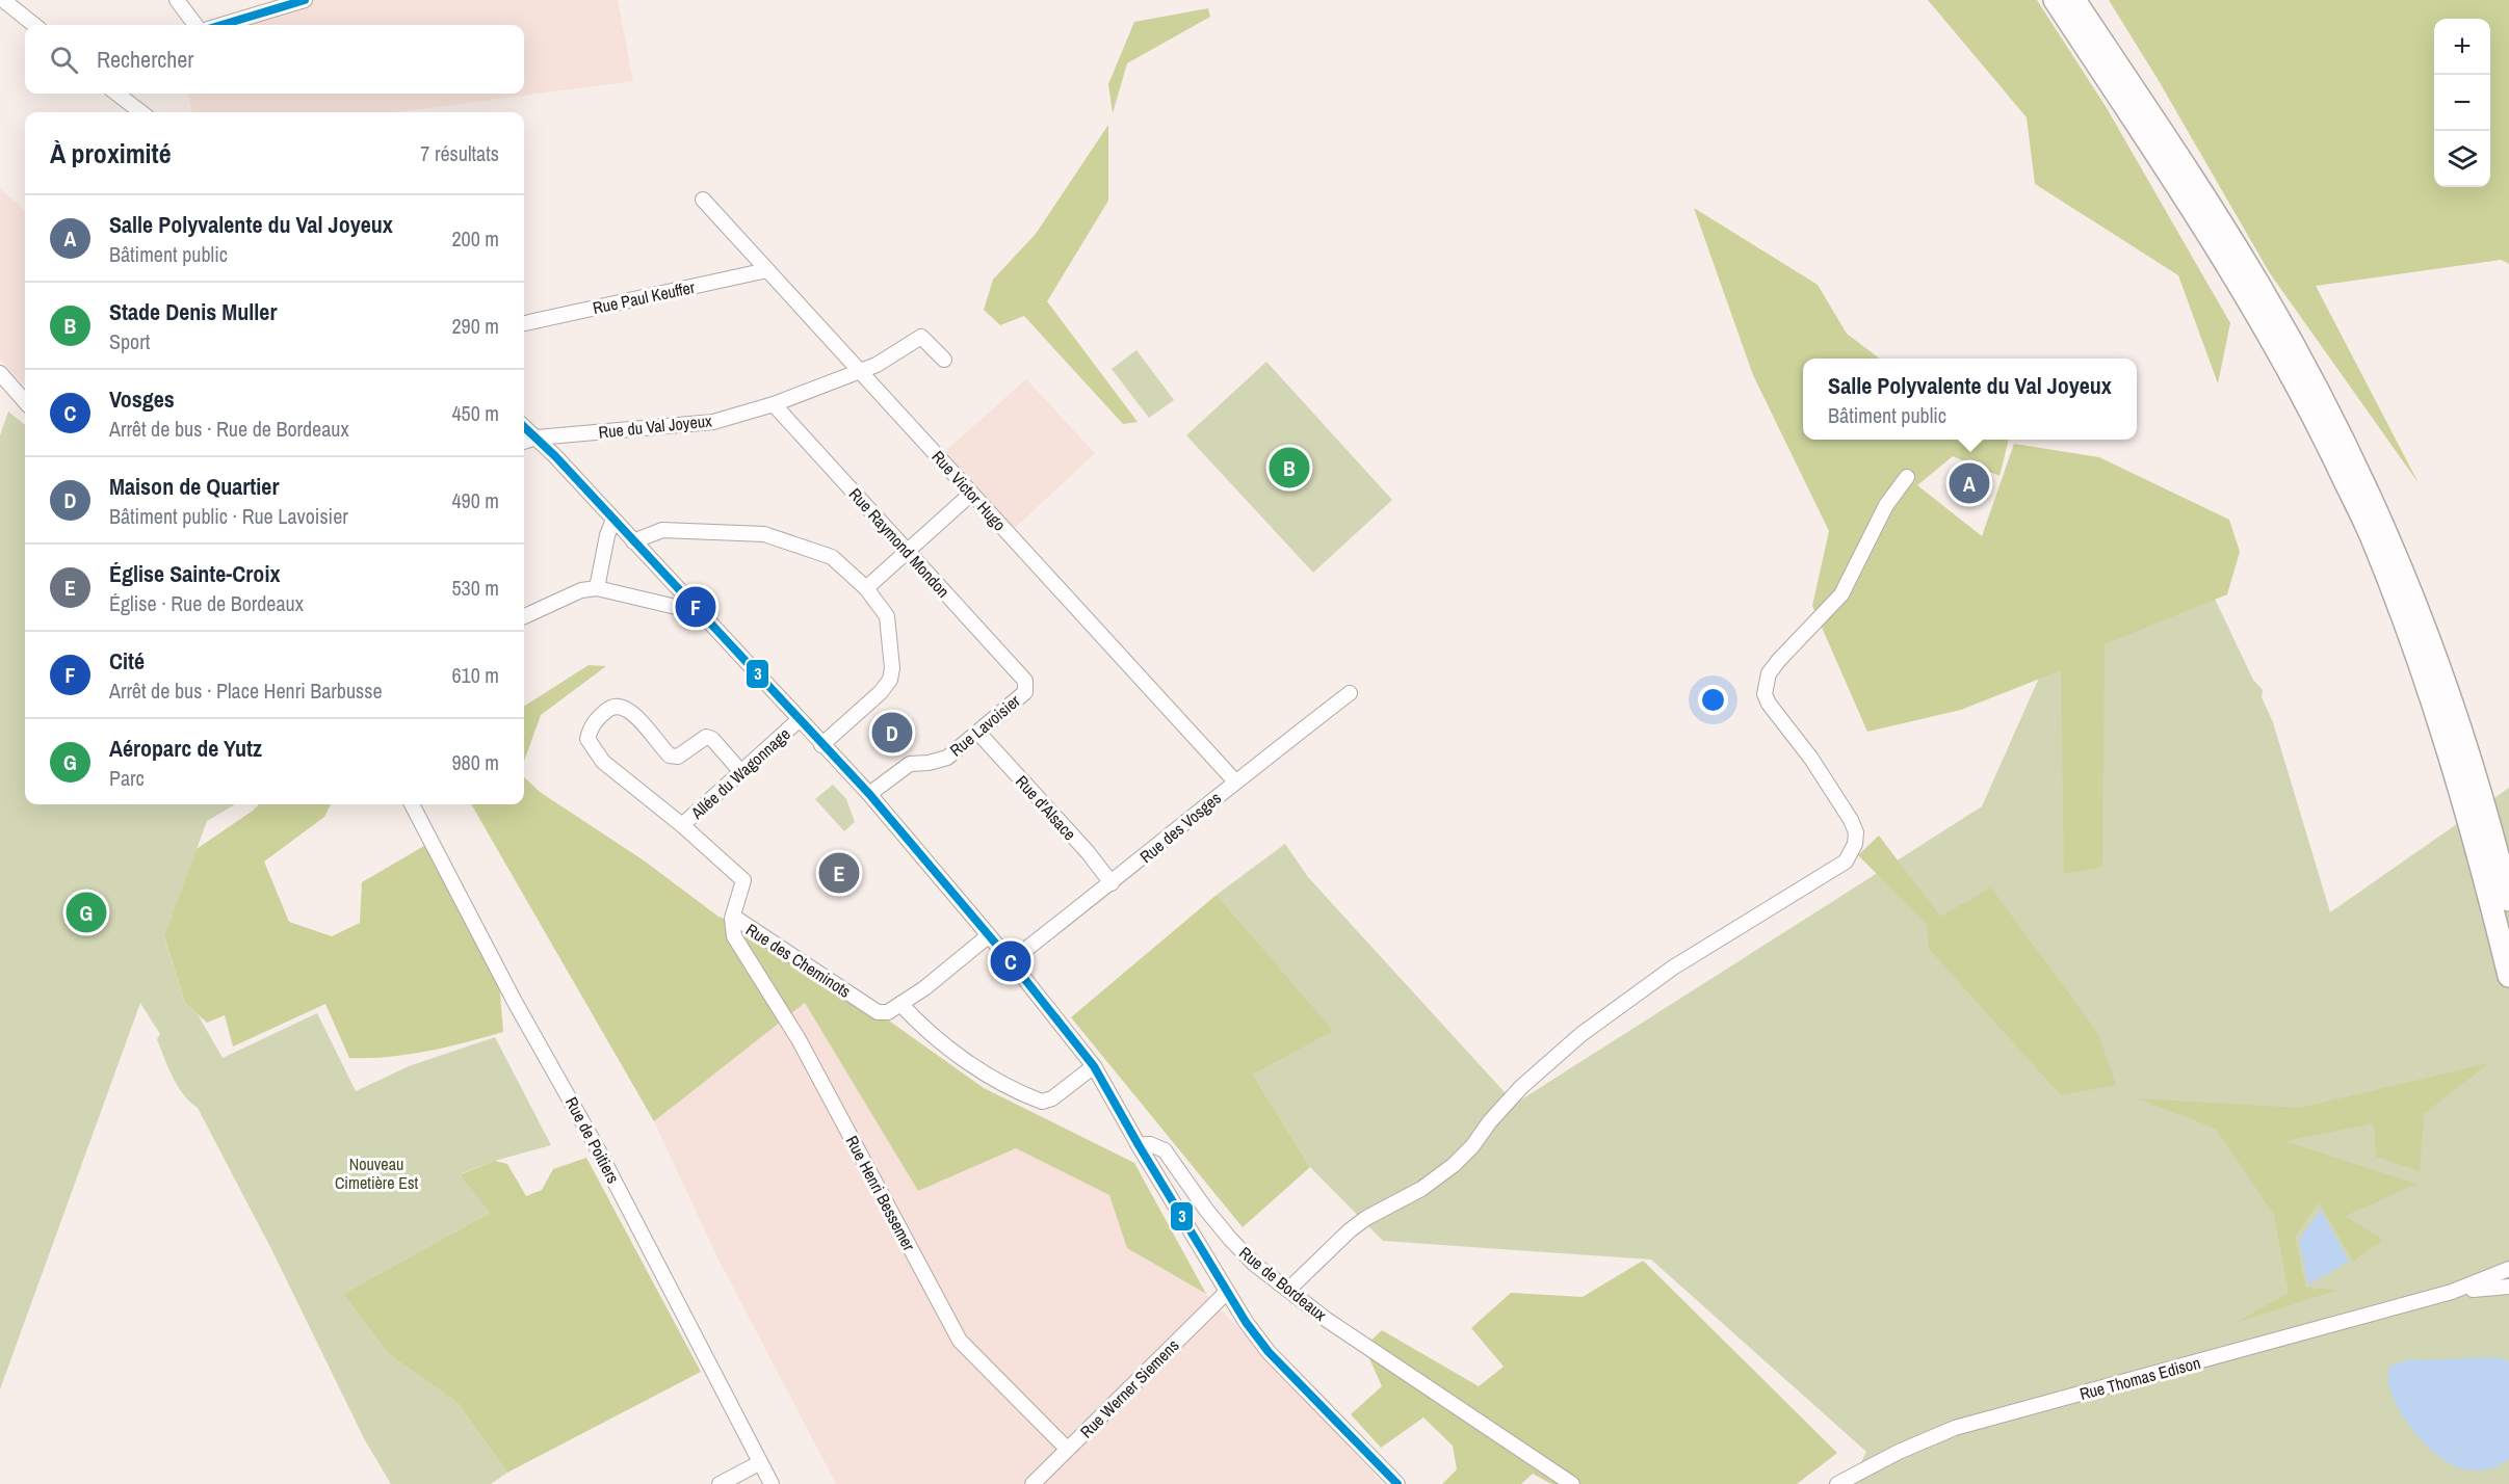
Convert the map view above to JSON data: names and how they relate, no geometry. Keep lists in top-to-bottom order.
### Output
{
  "streets": {
    "street": [
      "Rue Paul Keuffer",
      "Rue du Val Joyeux",
      "Rue Victor Hugo",
      "Rue Raymond Mondon",
      "Rue Lavoisier",
      "Allée du Wagonnage",
      "Rue d'Alsace",
      "Rue des Vosges",
      "Rue des Cheminots",
      "Rue de Poitiers",
      "Rue Henri Bessemer",
      "Rue de Bordeaux",
      "Rue Thomas Edison",
      "Rue Werner Siemens"
    ]
  },
  "crossings": [
    ["Rue Paul Keuffer", "Rue Victor Hugo"],
    ["Rue du Val Joyeux", "Rue Victor Hugo"],
    ["Rue du Val Joyeux", "Rue Raymond Mondon"],
    ["Rue Victor Hugo", "Rue des Vosges"],
    ["Rue Raymond Mondon", "Rue Lavoisier"],
    ["Rue Lavoisier", "Rue d'Alsace"],
    ["Allée du Wagonnage", "Rue des Cheminots"],
    ["Rue d'Alsace", "Rue des Vosges"],
    ["Rue des Cheminots", "Rue Henri Bessemer"],
    ["Rue Henri Bessemer", "Rue Werner Siemens"]
  ],
  "parks": ["Nouveau Cimetière Est"],
  "lines": ["transit line 3"],
  "page": {
    "map_buttons": ["+", "−"],
    "search": "Rechercher",
    "heading": ["À proximité", "7 résultats"],
    "list": [
      {
        "mark": "A",
        "name": "Salle Polyvalente du Val Joyeux",
        "note": "Bâtiment public",
        "value": "200 m"
      },
      {
        "mark": "B",
        "name": "Stade Denis Muller",
        "note": "Sport",
        "value": "290 m"
      },
      {
        "mark": "C",
        "name": "Vosges",
        "note": "Arrêt de bus · Rue de Bordeaux",
        "value": "450 m"
      },
      {
        "mark": "D",
        "name": "Maison de Quartier",
        "note": "Bâtiment public · Rue Lavoisier",
        "value": "490 m"
      },
      {
        "mark": "E",
        "name": "Église Sainte-Croix",
        "note": "Église · Rue de Bordeaux",
        "value": "530 m"
      },
      {
        "mark": "F",
        "name": "Cité",
        "note": "Arrêt de bus · Place Henri Barbusse",
        "value": "610 m"
      },
      {
        "mark": "G",
        "name": "Aéroparc de Yutz",
        "note": "Parc",
        "value": "980 m"
      }
    ],
    "popup": ["Salle Polyvalente du Val Joyeux", "Bâtiment public"],
    "pins": [
      "B",
      "A",
      "F",
      "D",
      "E",
      "G",
      "C"
    ]
  }
}
